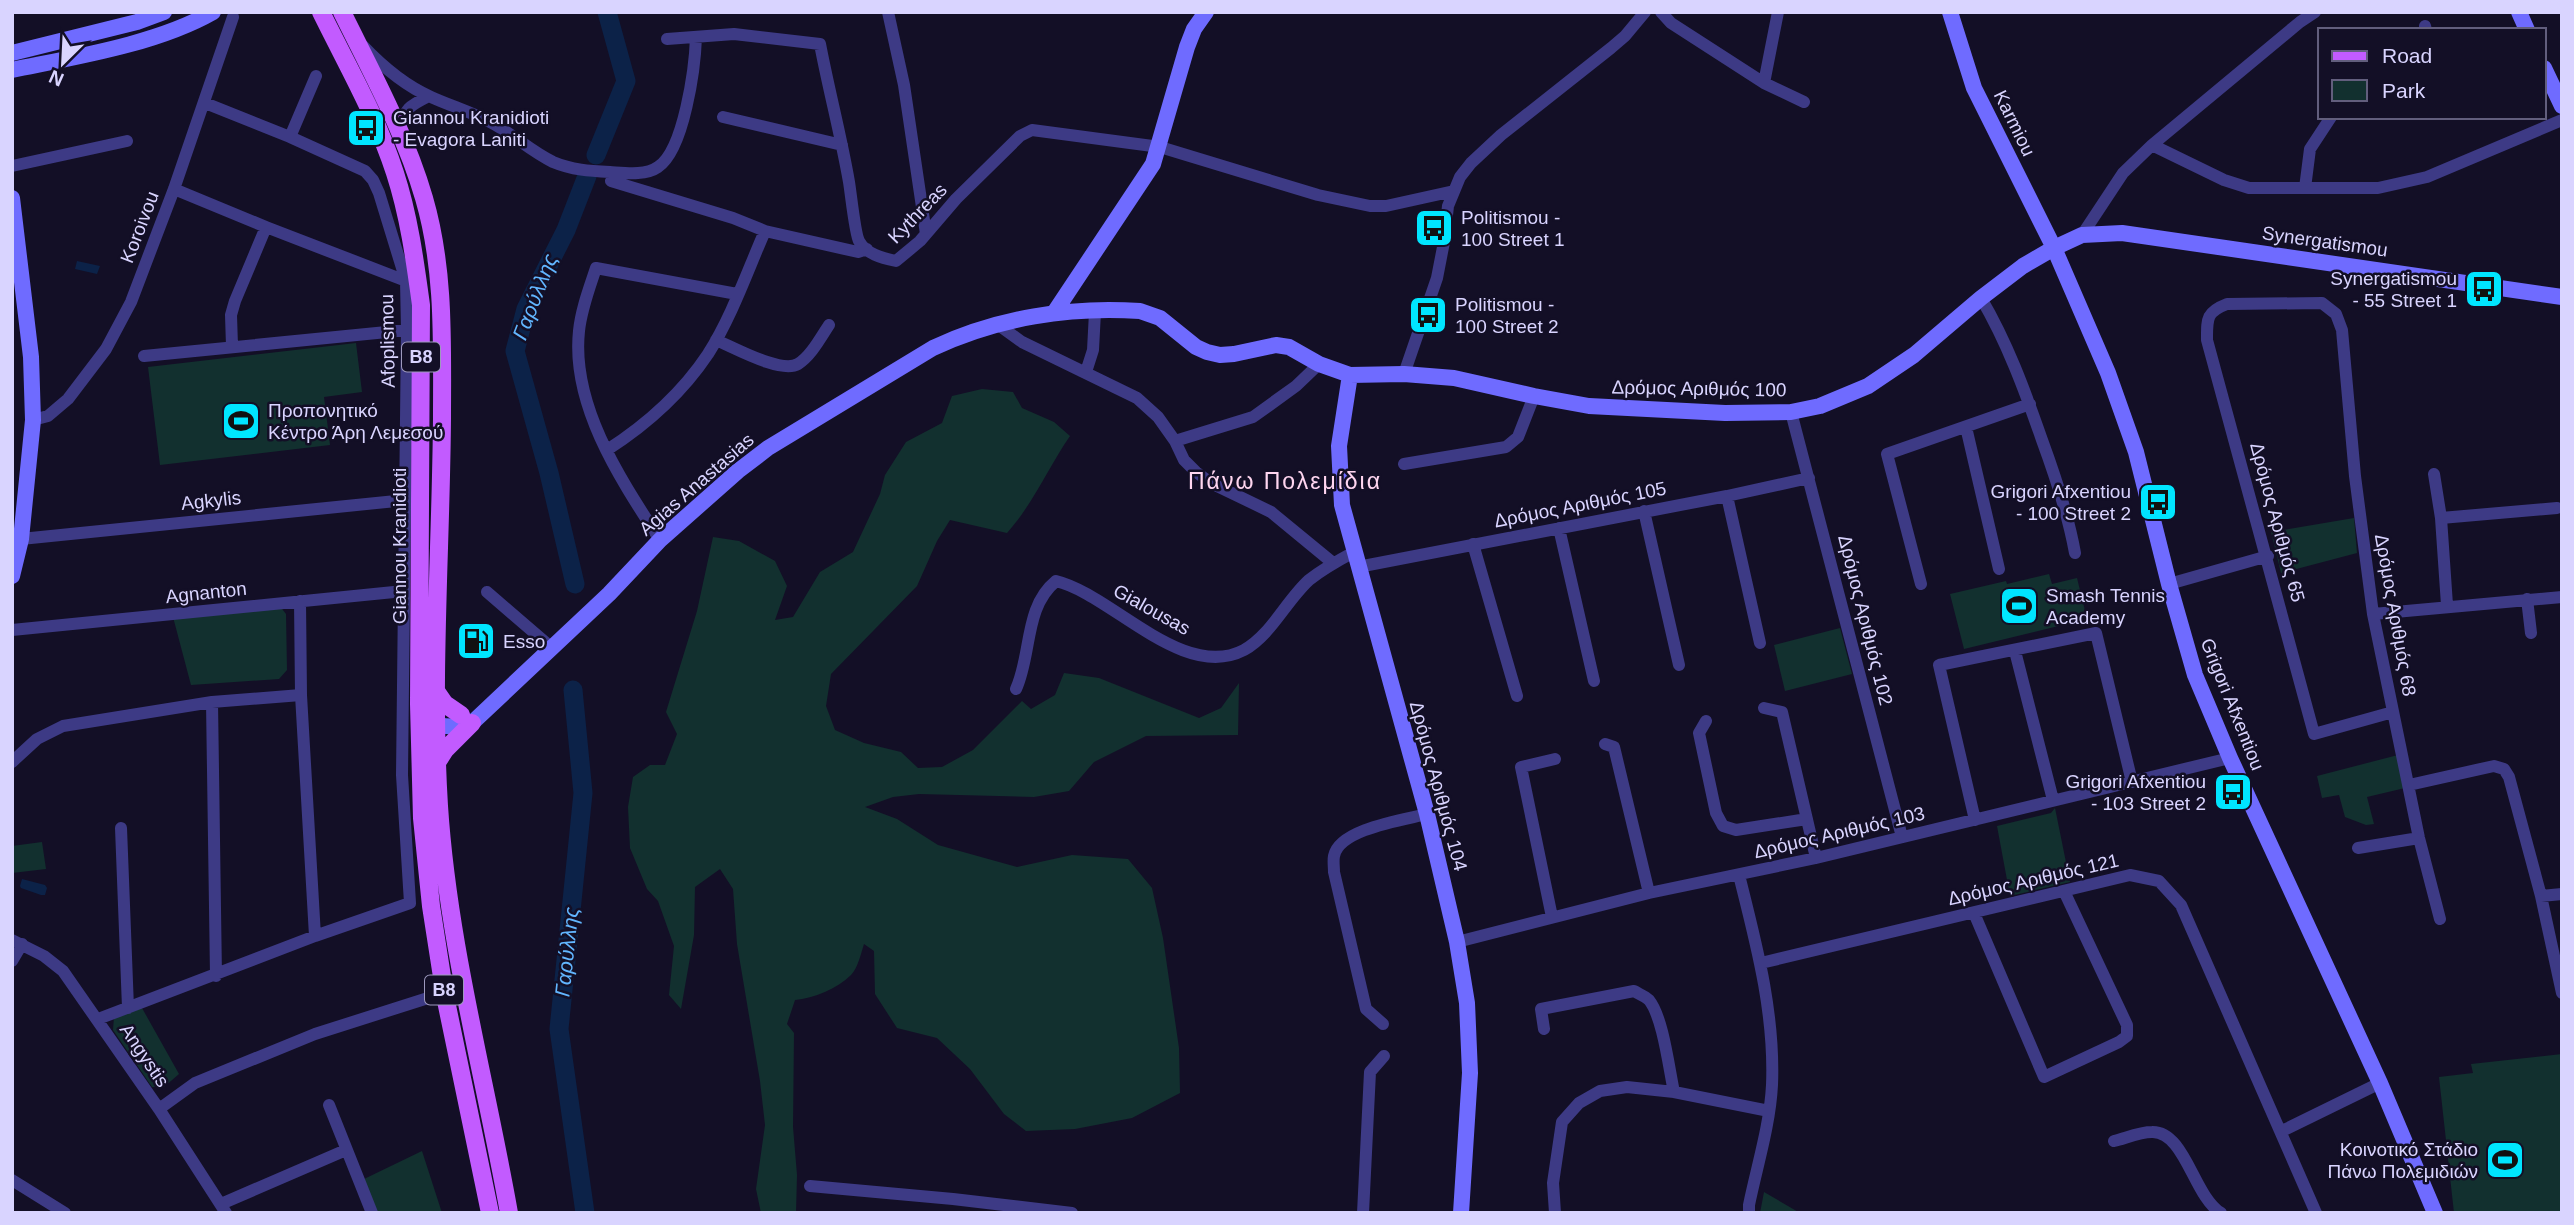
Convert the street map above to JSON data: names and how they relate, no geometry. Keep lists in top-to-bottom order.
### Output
{
  "streets": {
    "main road": ["B8", "Giannou Kranidioti"],
    "street": [
      "Karmiou",
      "Kythreas",
      "Koroivou",
      "Synergatismou",
      "Afoplismou",
      "Δρόμος Αριθμός 100",
      "Agias Anastasias",
      "Agkylis",
      "Δρόμος Αριθμός 105",
      "Δρόμος Αριθμός 65",
      "Agnanton",
      "Gialousas",
      "Δρόμος Αριθμός 68",
      "Δρόμος Αριθμός 102",
      "Grigori Afxentiou",
      "Δρόμος Αριθμός 104",
      "Δρόμος Αριθμός 103",
      "Δρόμος Αριθμός 121",
      "Angystis"
    ]
  },
  "crossings": [
    ["Karmiou", "Δρόμος Αριθμός 100"],
    ["Karmiou", "Grigori Afxentiou"],
    ["Koroivou", "Afoplismou"],
    ["Synergatismou", "Δρόμος Αριθμός 100"],
    ["Afoplismou", "Agkylis"],
    ["Afoplismou", "Agnanton"],
    ["B8", "Giannou Kranidioti"],
    ["Δρόμος Αριθμός 100", "Agias Anastasias"],
    ["Δρόμος Αριθμός 100", "Δρόμος Αριθμός 102"],
    ["Δρόμος Αριθμός 100", "Grigori Afxentiou"],
    ["Δρόμος Αριθμός 100", "Δρόμος Αριθμός 104"],
    ["Agias Anastasias", "Δρόμος Αριθμός 104"],
    ["Δρόμος Αριθμός 105", "Gialousas"],
    ["Δρόμος Αριθμός 105", "Δρόμος Αριθμός 102"],
    ["Δρόμος Αριθμός 105", "Δρόμος Αριθμός 104"],
    ["Δρόμος Αριθμός 65", "Δρόμος Αριθμός 68"],
    ["Gialousas", "Δρόμος Αριθμός 104"],
    ["Δρόμος Αριθμός 102", "Δρόμος Αριθμός 103"],
    ["Grigori Afxentiou", "Δρόμος Αριθμός 103"],
    ["Δρόμος Αριθμός 104", "Δρόμος Αριθμός 103"]
  ],
  "districts": ["Πάνω Πολεμίδια"],
  "water": ["Γαρύλλης"],
  "places": {
    "bus stop": [
      "Giannou Kranidioti - Evagora Laniti",
      "Politismou - 100 Street 1",
      "Synergatismou - 55 Street 1",
      "Politismou - 100 Street 2",
      "Grigori Afxentiou - 100 Street 2",
      "Grigori Afxentiou - 103 Street 2"
    ],
    "sports": ["Προπονητικό Κέντρο Άρη Λεμεσού", "Smash Tennis Academy", "Κοινοτικό Στάδιο Πάνω Πολεμιδιών"],
    "fuel station": ["Esso"]
  },
  "legend": ["Road", "Park"],
  "north": "bottom left"
}
